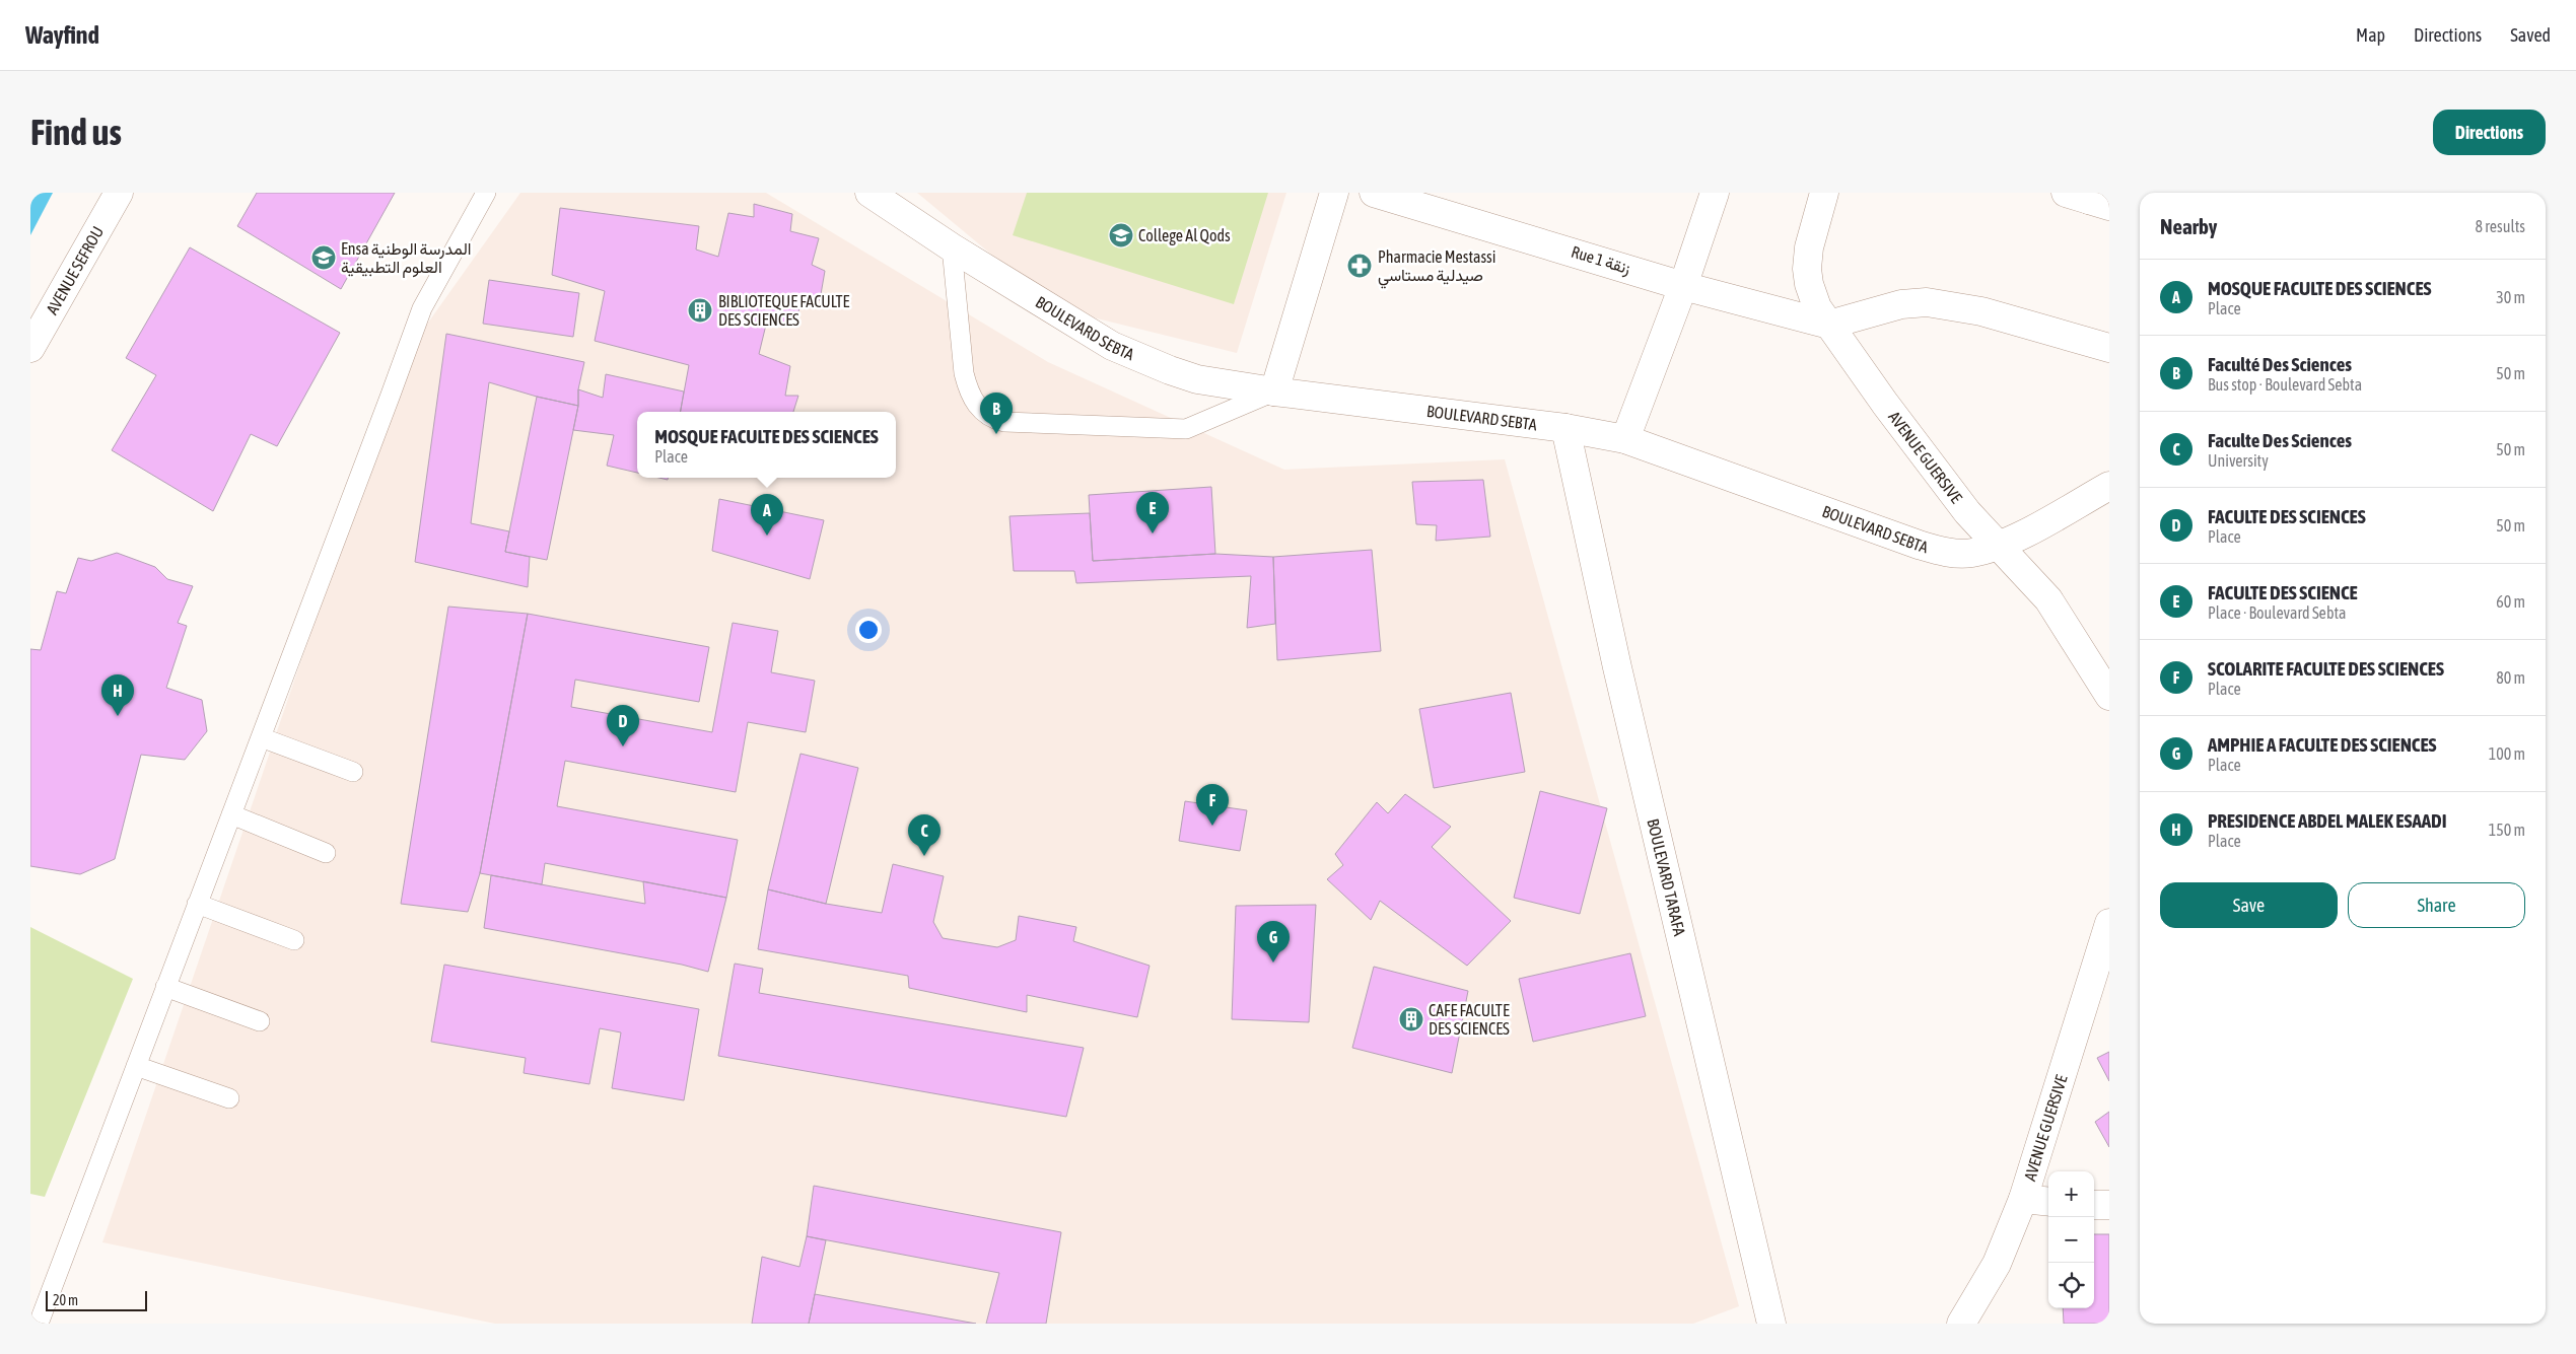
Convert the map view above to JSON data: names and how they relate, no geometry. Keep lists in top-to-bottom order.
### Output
{
  "streets": {
    "street": [
      "Rue 1 زنقة",
      "AVENUE SEFROU",
      "BOULEVARD SEBTA",
      "AVENUE GUERSIVE",
      "BOULEVARD TARAFA"
    ]
  },
  "crossings": [
    ["Rue 1 زنقة", "AVENUE GUERSIVE"],
    ["BOULEVARD SEBTA", "AVENUE GUERSIVE"],
    ["BOULEVARD SEBTA", "BOULEVARD TARAFA"]
  ],
  "places": {
    "school or university": ["College Al Qods", "Ensa المدرسة الوطنية العلوم التطبيقية"],
    "pharmacy": ["Pharmacie Mestassi صيدلية مستاسي"],
    "building": ["BIBLIOTEQUE FACULTE DES SCIENCES", "CAFE FACULTE DES SCIENCES"]
  },
  "scale_bar": "20 m",
  "page": {
    "header": "Wayfind",
    "nav": ["Map", "Directions", "Saved"],
    "buttons": [
      "Directions",
      ["Save", "Share"]
    ],
    "title": "Find us",
    "heading": ["Nearby", "8 results"],
    "list": [
      {
        "mark": "A",
        "name": "MOSQUE FACULTE DES SCIENCES",
        "note": "Place",
        "value": "30 m"
      },
      {
        "mark": "B",
        "name": "Faculté Des Sciences",
        "note": "Bus stop · Boulevard Sebta",
        "value": "50 m"
      },
      {
        "mark": "C",
        "name": "Faculte Des Sciences",
        "note": "University",
        "value": "50 m"
      },
      {
        "mark": "D",
        "name": "FACULTE DES SCIENCES",
        "note": "Place",
        "value": "50 m"
      },
      {
        "mark": "E",
        "name": "FACULTE DES SCIENCE",
        "note": "Place · Boulevard Sebta",
        "value": "60 m"
      },
      {
        "mark": "F",
        "name": "SCOLARITE FACULTE DES SCIENCES",
        "note": "Place",
        "value": "80 m"
      },
      {
        "mark": "G",
        "name": "AMPHIE A FACULTE DES SCIENCES",
        "note": "Place",
        "value": "100 m"
      },
      {
        "mark": "H",
        "name": "PRESIDENCE ABDEL MALEK ESAADI",
        "note": "Place",
        "value": "150 m"
      }
    ],
    "pins": [
      "B",
      "E",
      "A",
      "H",
      "D",
      "F",
      "C",
      "G"
    ],
    "popup": ["MOSQUE FACULTE DES SCIENCES", "Place"],
    "map_buttons": ["+", "−"],
    "scale": "20 m"
  }
}
